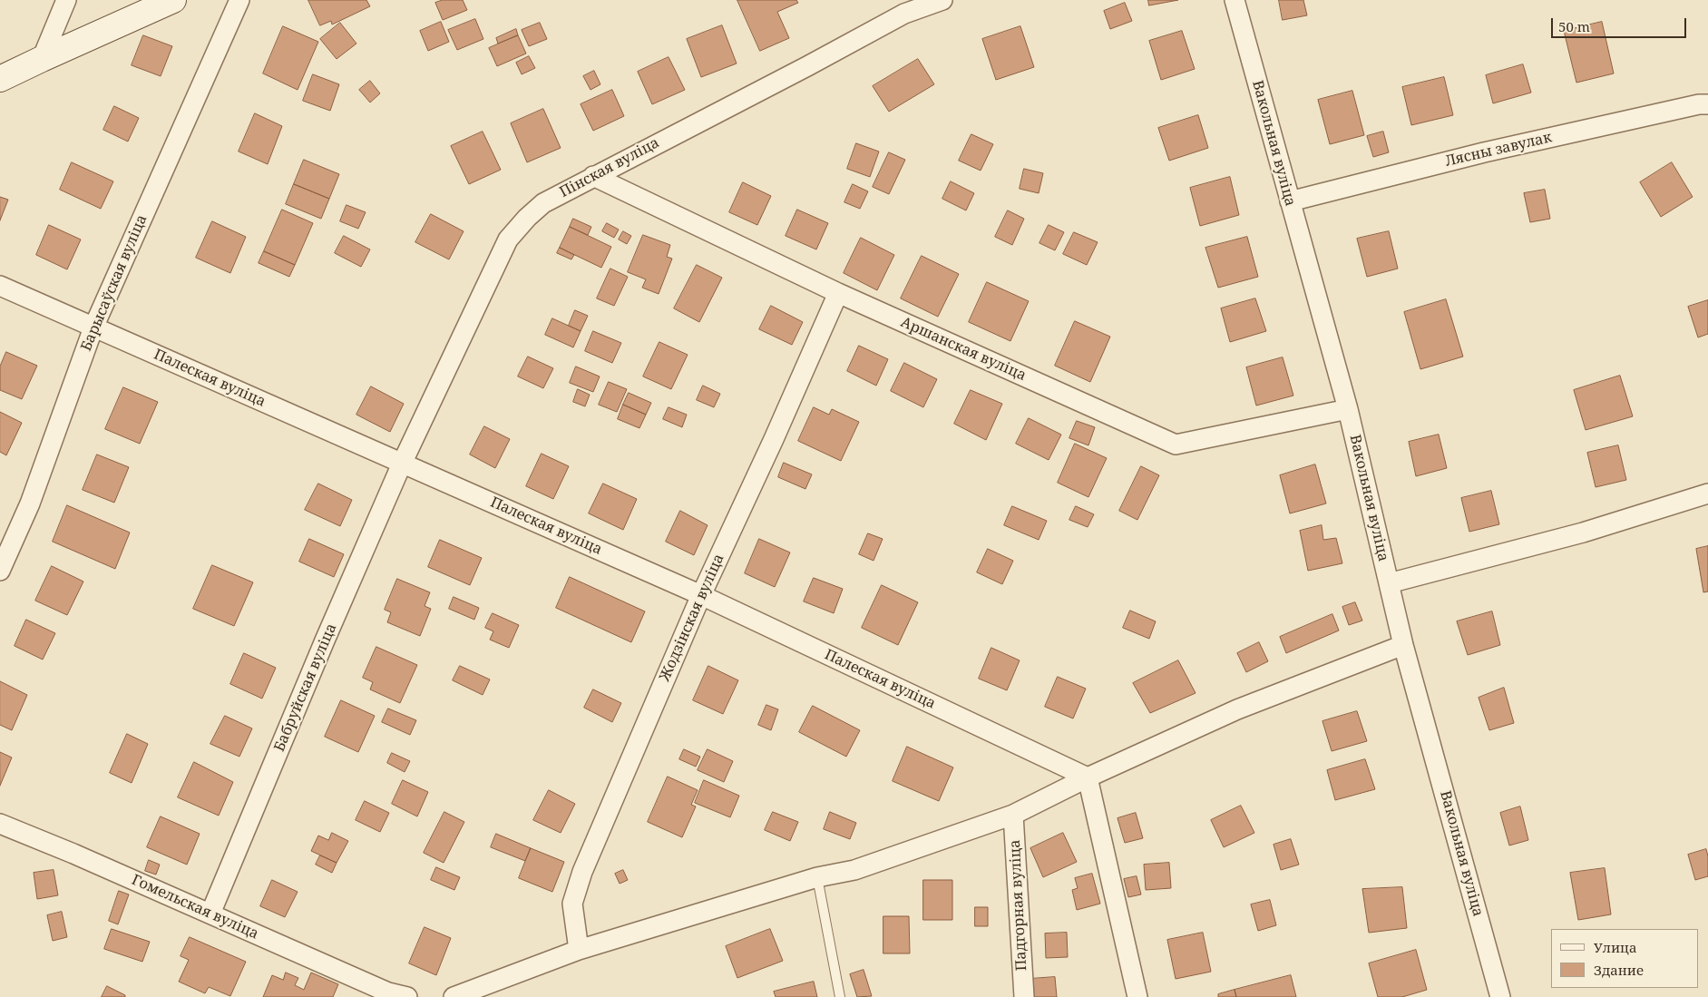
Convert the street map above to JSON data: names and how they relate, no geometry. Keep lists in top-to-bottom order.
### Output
{
  "streets": {
    "street": [
      "Вакольная вуліца",
      "Лясны завулак",
      "Пінская вуліца",
      "Барысаўская вуліца",
      "Аршанская вуліца",
      "Палеская вуліца",
      "Жодзінская вуліца",
      "Бабруйская вуліца",
      "Падгорная вуліца",
      "Гомельская вуліца"
    ]
  },
  "crossings": [
    ["Вакольная вуліца", "Лясны завулак"],
    ["Вакольная вуліца", "Аршанская вуліца"],
    ["Пінская вуліца", "Аршанская вуліца"],
    ["Пінская вуліца", "Палеская вуліца"],
    ["Пінская вуліца", "Бабруйская вуліца"],
    ["Барысаўская вуліца", "Палеская вуліца"],
    ["Аршанская вуліца", "Жодзінская вуліца"],
    ["Палеская вуліца", "Жодзінская вуліца"],
    ["Палеская вуліца", "Бабруйская вуліца"],
    ["Бабруйская вуліца", "Гомельская вуліца"]
  ],
  "legend": ["Улица", "Здание"],
  "scale_bar": "50 m"
}
